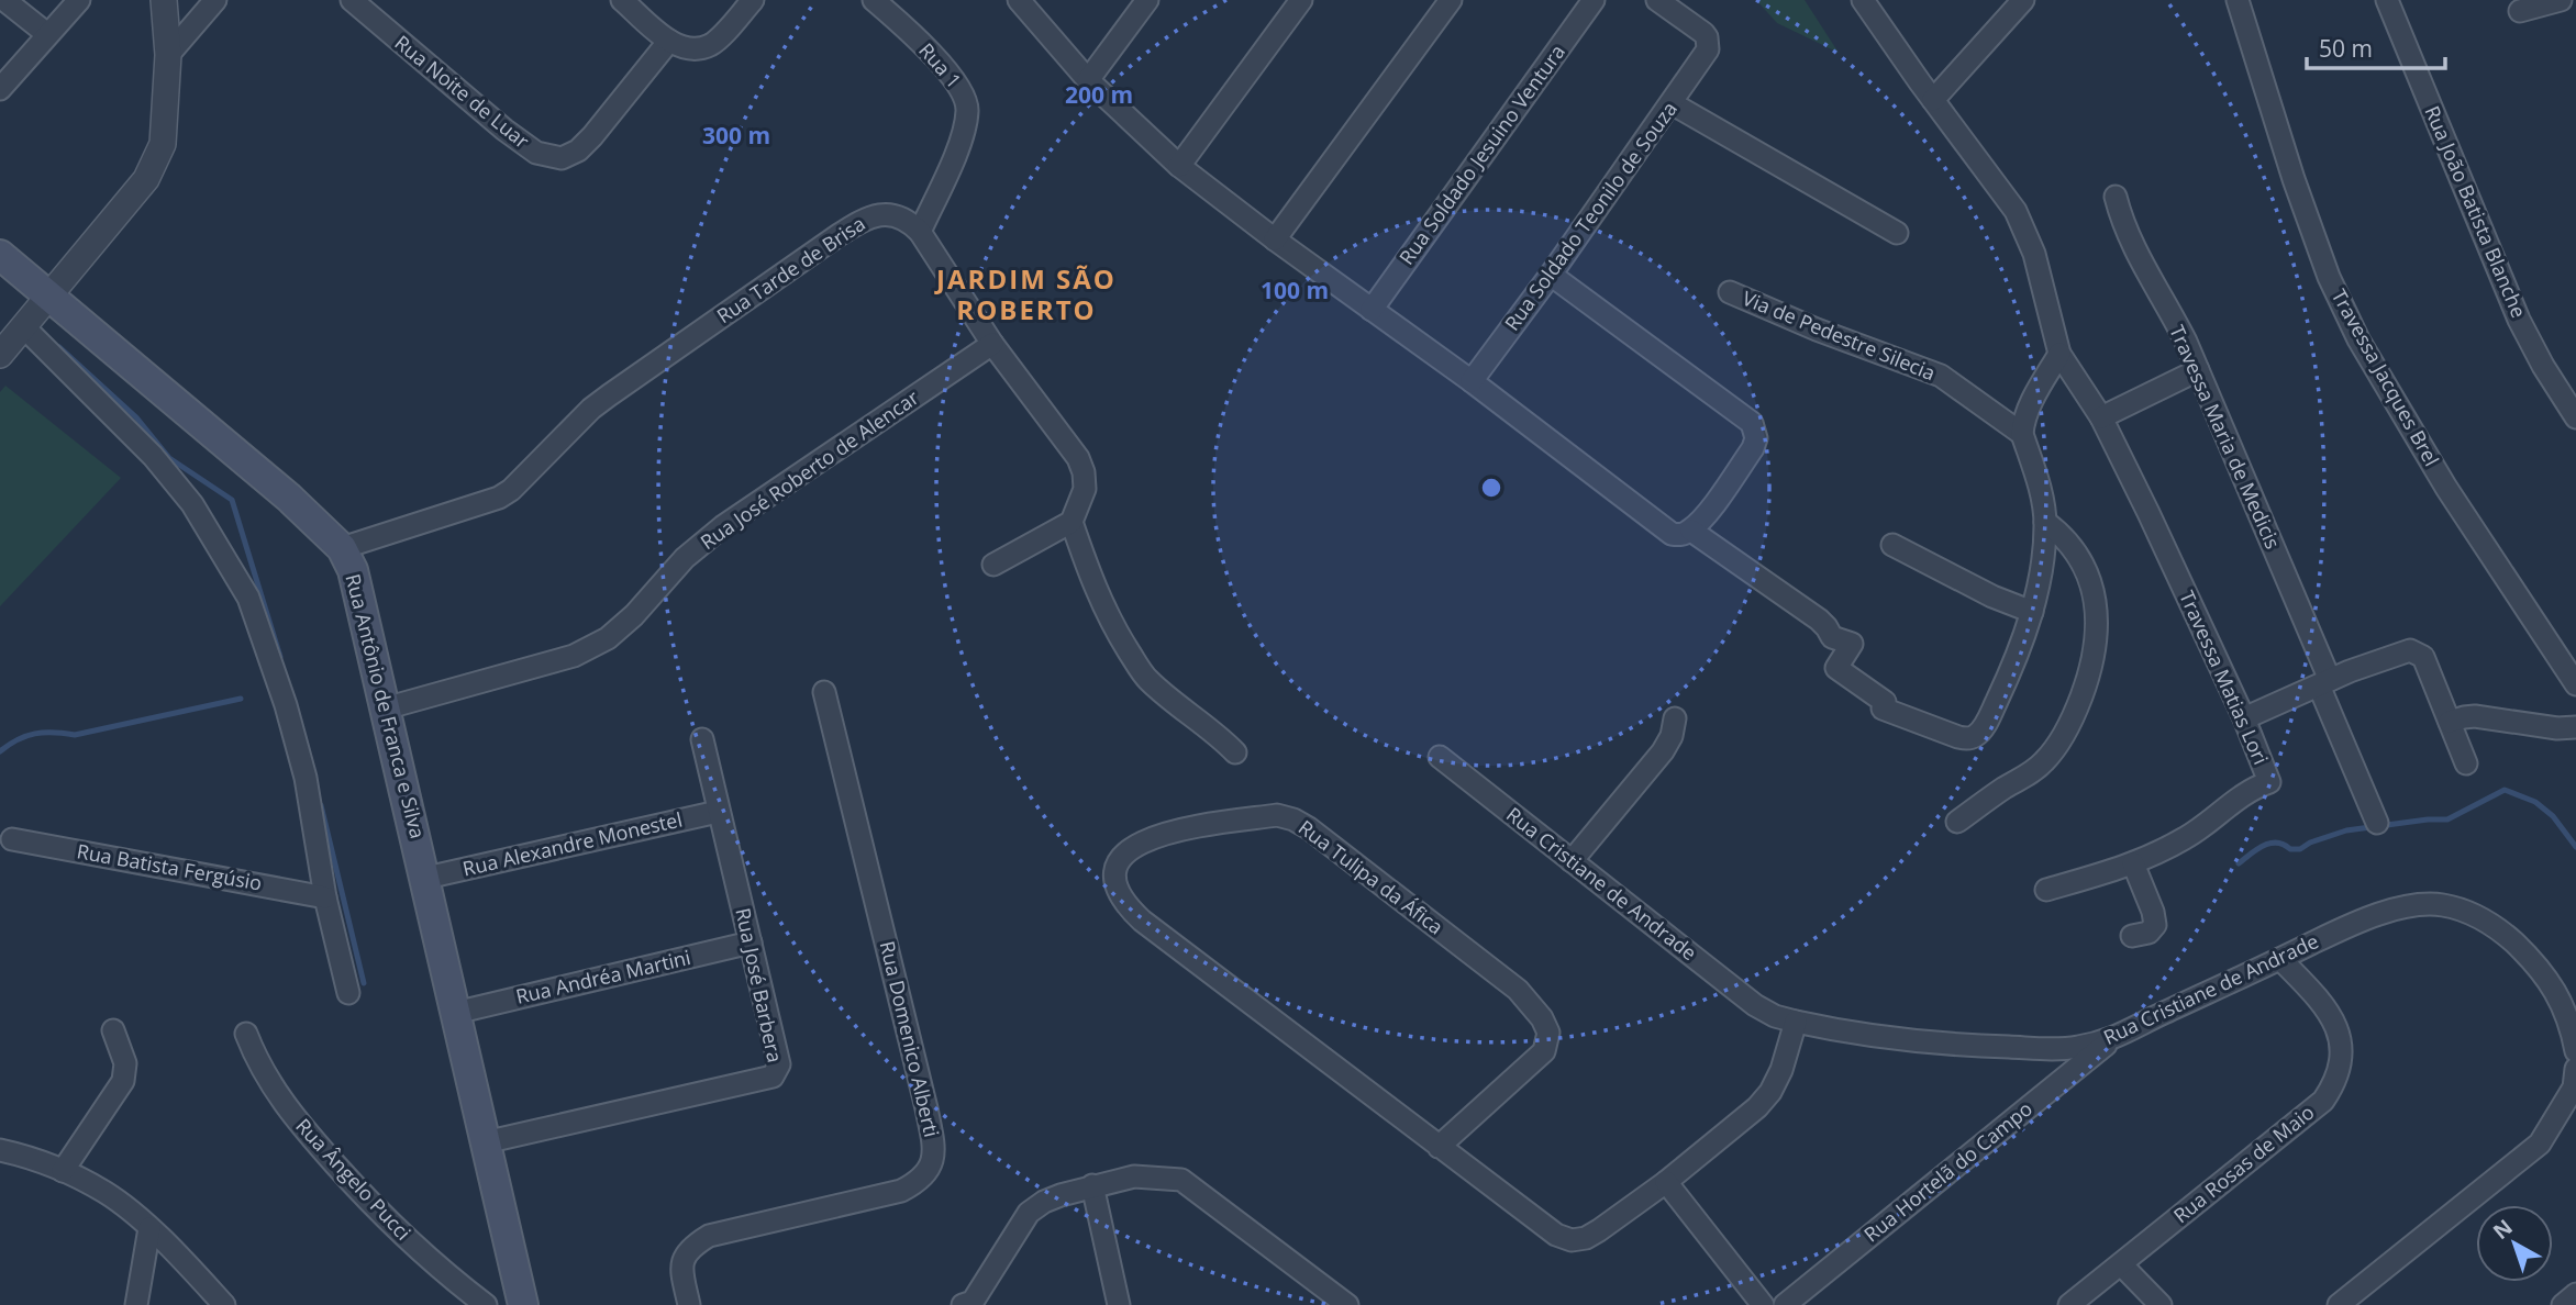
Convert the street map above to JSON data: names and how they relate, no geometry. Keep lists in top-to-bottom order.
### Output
{
  "streets": {
    "main road": ["Rua Antônio de Franca e Silva"],
    "street": [
      "Rua 1",
      "Rua Noite de Luar",
      "Rua Soldado Jesuino Ventura",
      "Rua João Batista Blanche",
      "Rua Soldado Teonilo de Souza",
      "Rua Tarde de Brisa",
      "Via de Pedestre Silecia",
      "Travessa Jacques Brel",
      "Travessa Maria de Medicis",
      "Rua José Roberto de Alencar",
      "Travessa Matias Lori",
      "Rua Alexandre Monestel",
      "Rua Batista Fergúsio",
      "Rua Tulipa da Áfica",
      "Rua Cristiane de Andrade",
      "Rua Andréa Martini",
      "Rua José Barbera",
      "Rua Domenico Alberti",
      "Rua Rosas de Maio",
      "Rua Hortelã do Campo",
      "Rua Ângelo Pucci"
    ]
  },
  "crossings": [
    ["Rua 1", "Rua Tarde de Brisa"],
    ["Rua Tarde de Brisa", "Rua José Roberto de Alencar"],
    ["Rua Tarde de Brisa", "Rua Antônio de Franca e Silva"],
    ["Rua José Roberto de Alencar", "Rua Antônio de Franca e Silva"],
    ["Rua Antônio de Franca e Silva", "Rua Alexandre Monestel"],
    ["Rua Antônio de Franca e Silva", "Rua Andréa Martini"],
    ["Rua Antônio de Franca e Silva", "Rua José Barbera"],
    ["Rua Alexandre Monestel", "Rua José Barbera"],
    ["Rua Tulipa da Áfica", "Rua Cristiane de Andrade"],
    ["Rua Cristiane de Andrade", "Rua Rosas de Maio"],
    ["Rua Cristiane de Andrade", "Rua Hortelã do Campo"],
    ["Rua Andréa Martini", "Rua José Barbera"]
  ],
  "districts": ["JARDIM SÃO ROBERTO"],
  "scale_bar": "50 m",
  "north": "top left",
  "rings": ["200 m", "300 m", "100 m"]
}
